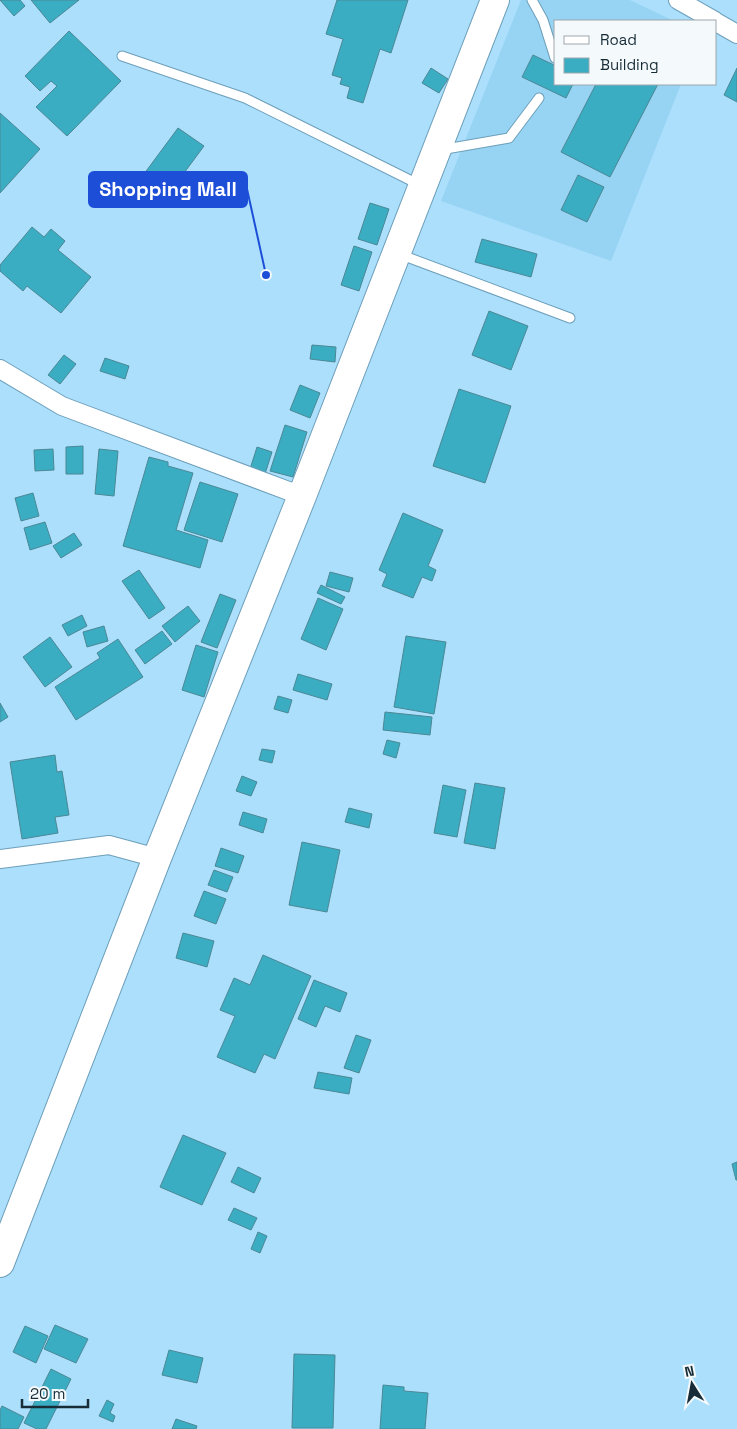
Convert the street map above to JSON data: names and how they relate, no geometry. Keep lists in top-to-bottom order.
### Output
{
  "places": ["Shopping Mall"],
  "legend": ["Road", "Building"],
  "scale_bar": "20 m",
  "north": "top"
}
